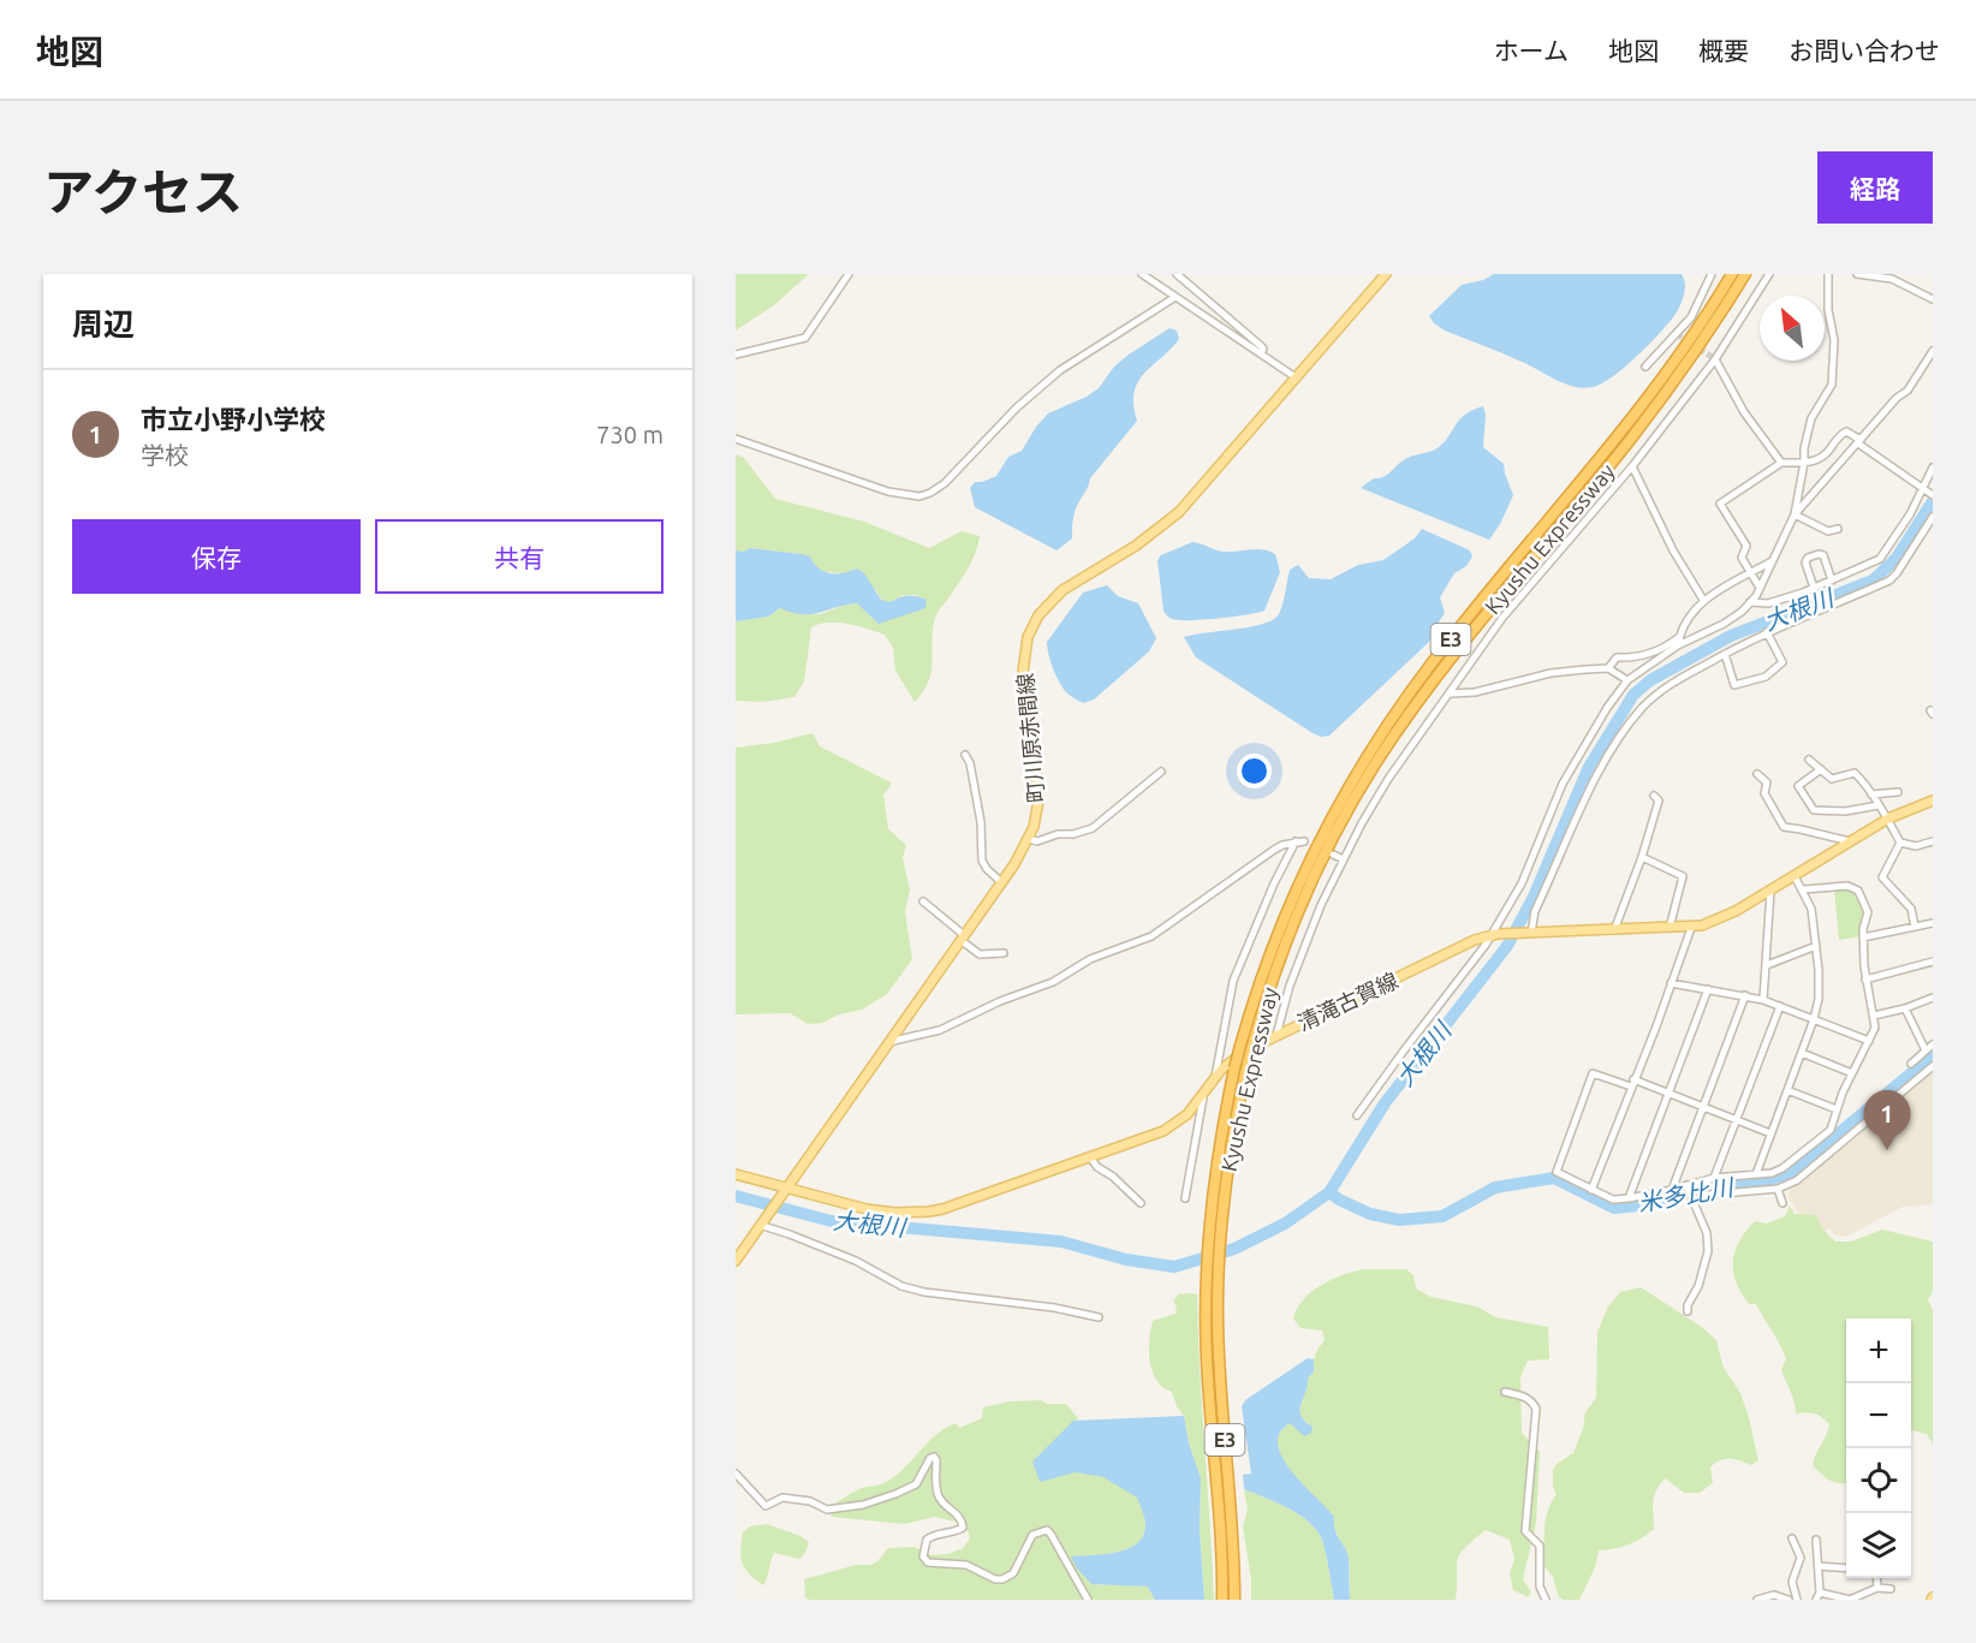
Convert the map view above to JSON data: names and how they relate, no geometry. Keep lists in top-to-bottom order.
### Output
{
  "streets": {
    "highway": ["Kyushu Expressway", "E3"],
    "main road": ["町川原赤間線", "清滝古賀線"]
  },
  "crossings": [
    ["町川原赤間線", "清滝古賀線"]
  ],
  "water": ["大根川", "米多比川"],
  "north": "top left",
  "page": {
    "header": "地図",
    "nav": [
      "ホーム",
      "地図",
      "概要",
      "お問い合わせ"
    ],
    "title": "アクセス",
    "buttons": [
      "経路",
      ["保存", "共有"]
    ],
    "heading": "周辺",
    "list": [
      {
        "mark": "1",
        "name": "市立小野小学校",
        "note": "学校",
        "value": "730 m"
      }
    ],
    "pins": "1",
    "map_buttons": ["+", "−"]
  }
}
